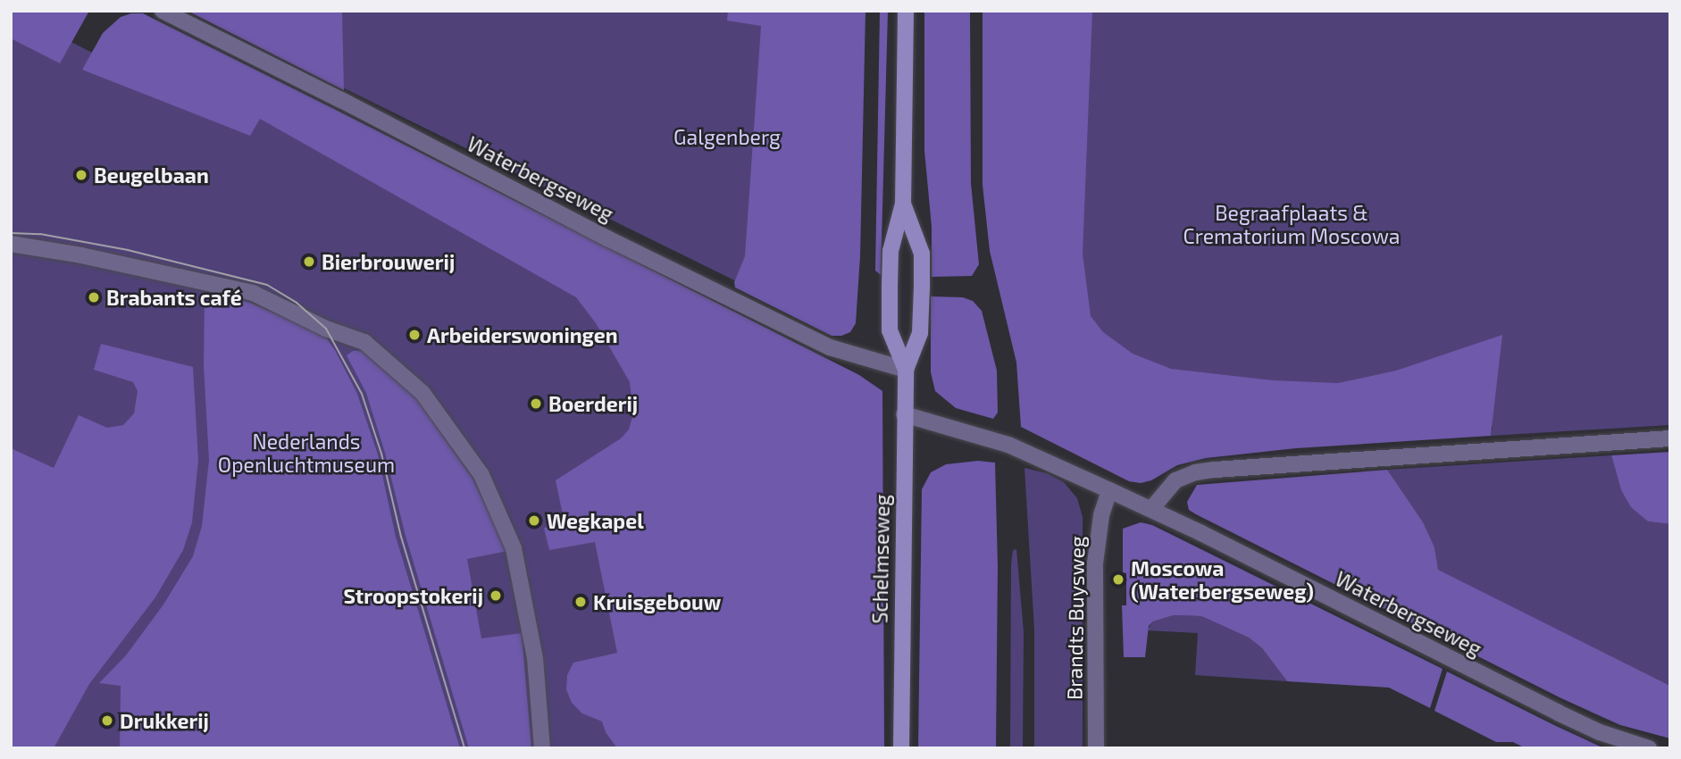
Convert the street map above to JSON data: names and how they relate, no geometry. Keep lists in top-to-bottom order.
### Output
{
  "streets": {
    "main road": ["Schelmseweg"],
    "street": ["Waterbergseweg", "Brandts Buysweg"]
  },
  "crossings": [
    ["Waterbergseweg", "Schelmseweg"],
    ["Waterbergseweg", "Brandts Buysweg"]
  ],
  "parks": ["Galgenberg", "Begraafplaats & Crematorium Moscowa", "Nederlands Openluchtmuseum"],
  "places": [
    "Beugelbaan",
    "Bierbrouwerij",
    "Brabants café",
    "Arbeiderswoningen",
    "Boerderij",
    "Wegkapel",
    "Moscowa (Waterbergseweg)",
    "Stroopstokerij",
    "Kruisgebouw",
    "Drukkerij"
  ]
}
